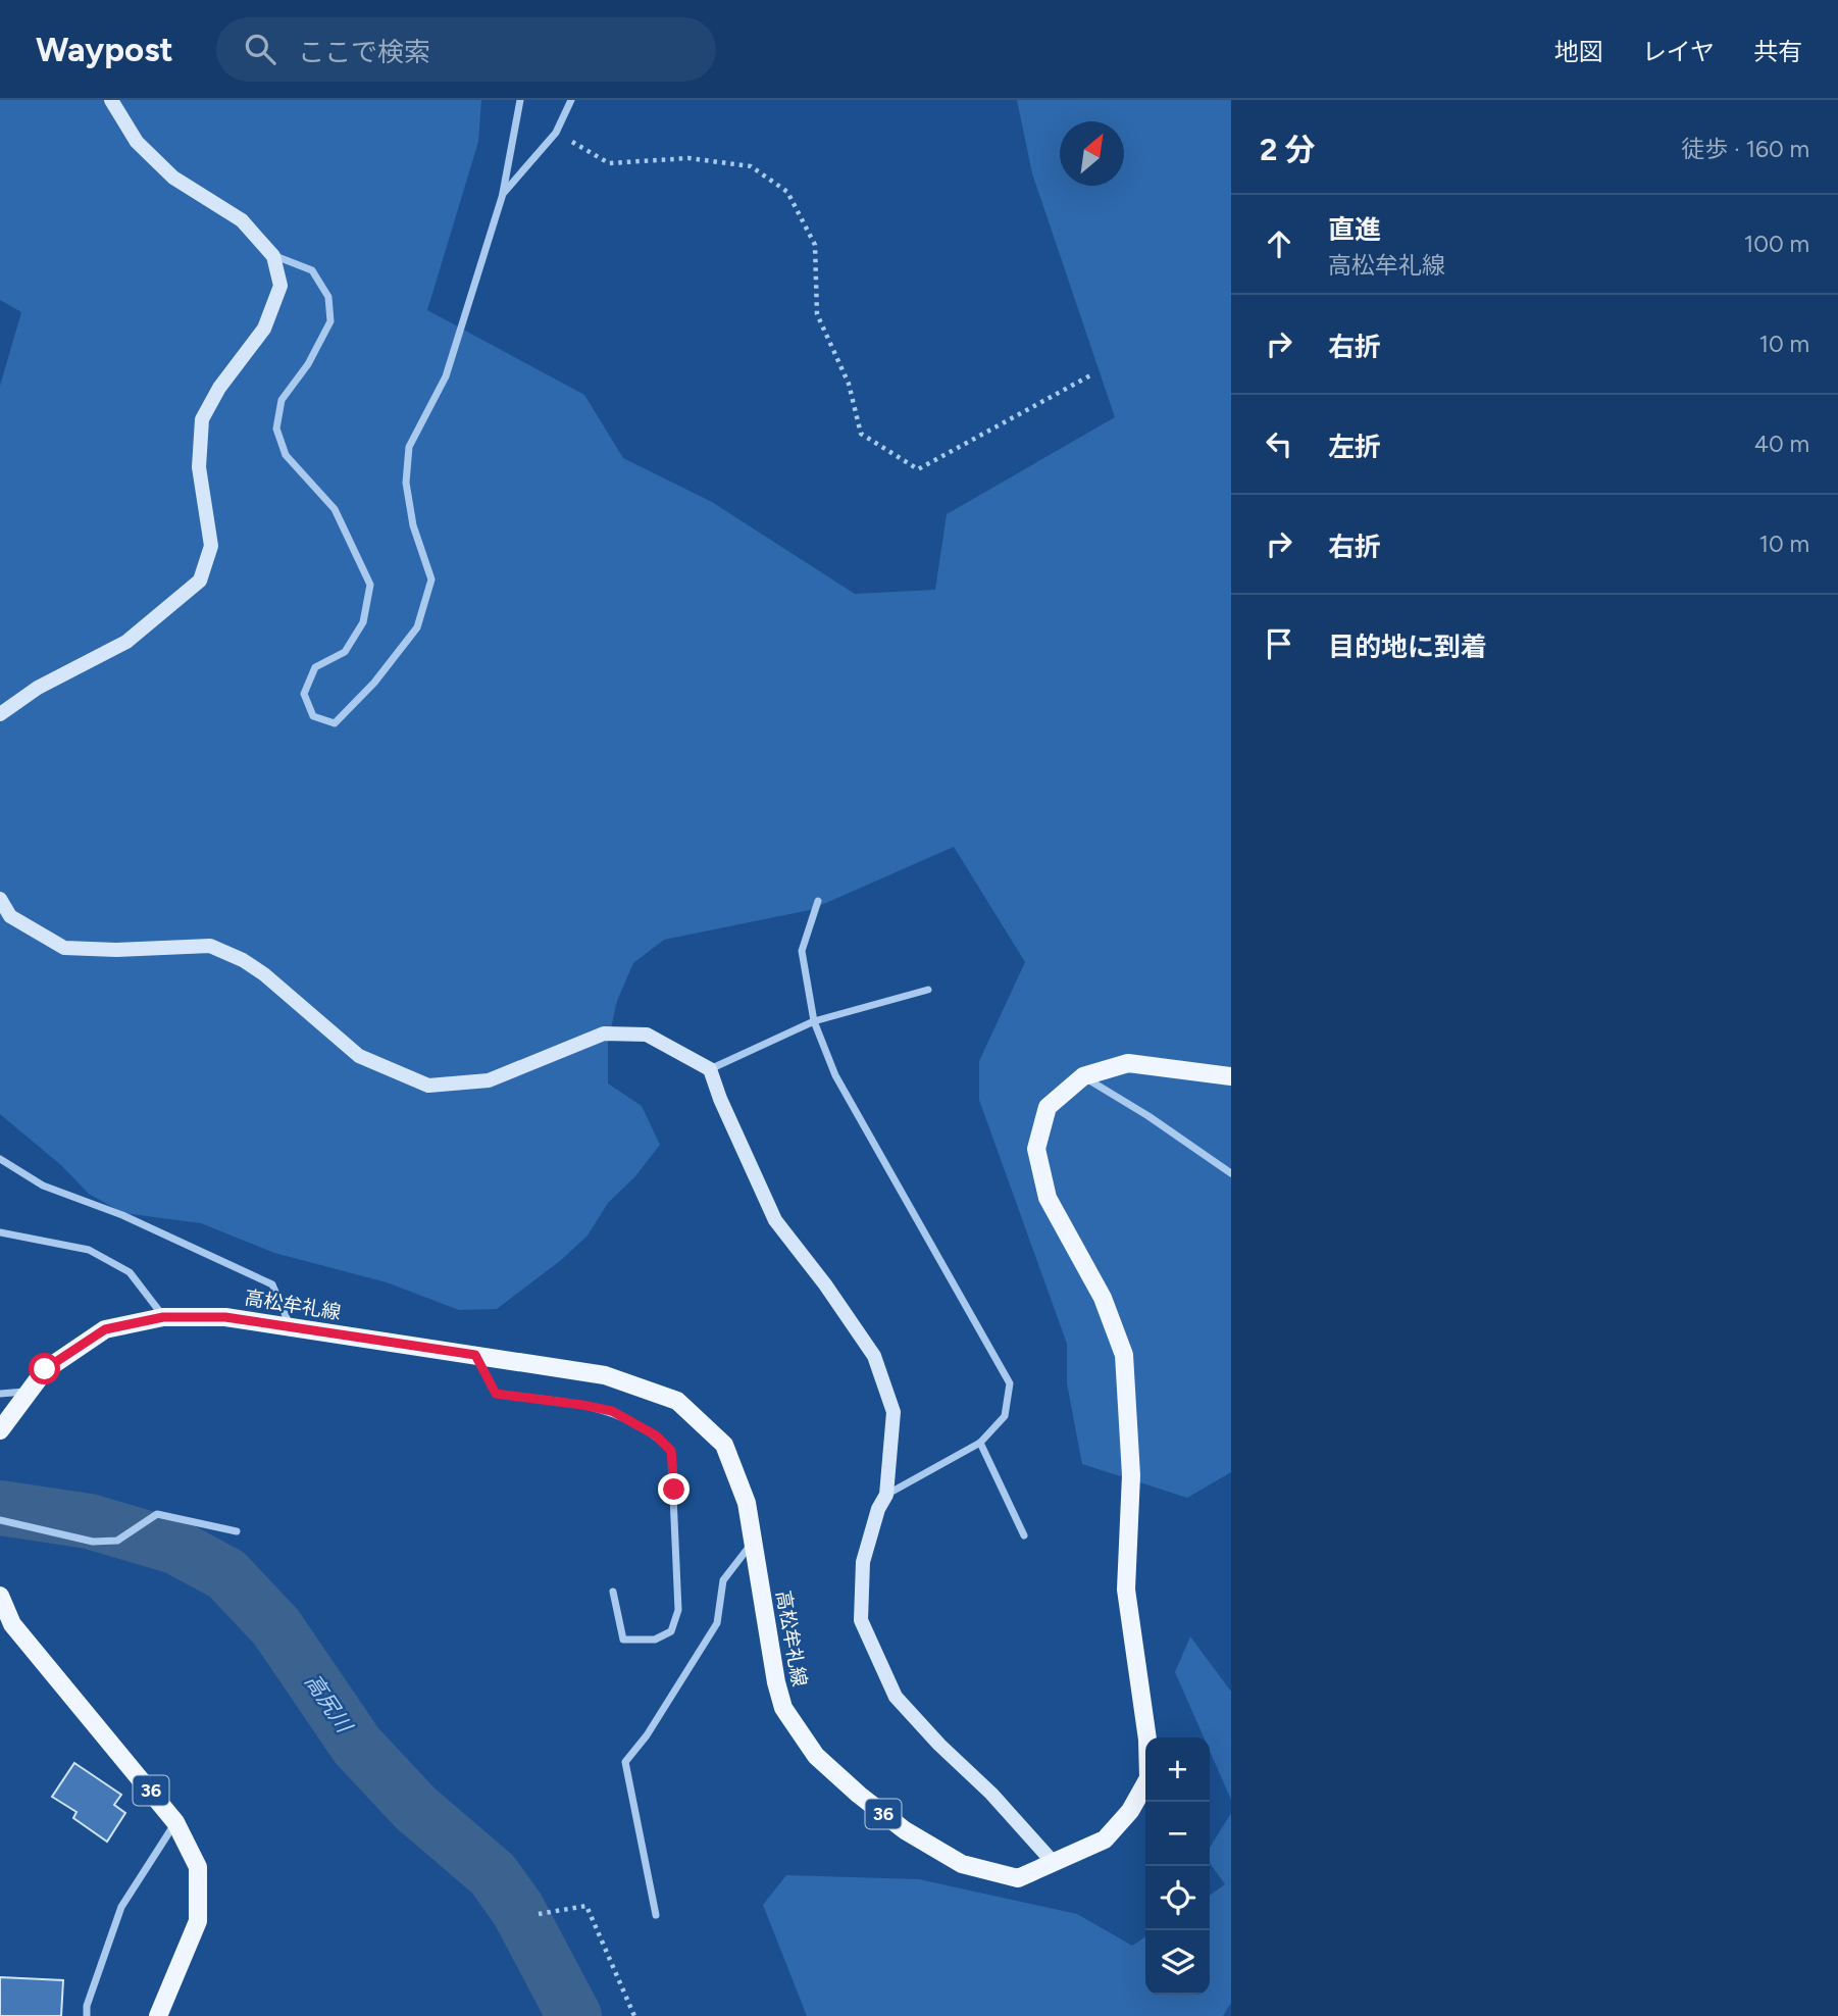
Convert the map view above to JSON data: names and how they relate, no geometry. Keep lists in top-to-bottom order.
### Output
{
  "streets": {
    "main road": ["高松牟礼線", "36"]
  },
  "water": ["高尻川"],
  "north": "top right",
  "page": {
    "header": "Waypost",
    "search": "ここで検索",
    "nav": ["地図", "レイヤ", "共有"],
    "heading": ["2 分", "徒歩 · 160 m"],
    "list": [
      ["直進", "高松牟礼線", "100 m"],
      ["右折", "10 m"],
      ["左折", "40 m"],
      ["右折", "10 m"],
      "目的地に到着"
    ],
    "map_buttons": ["+", "−"]
  }
}
